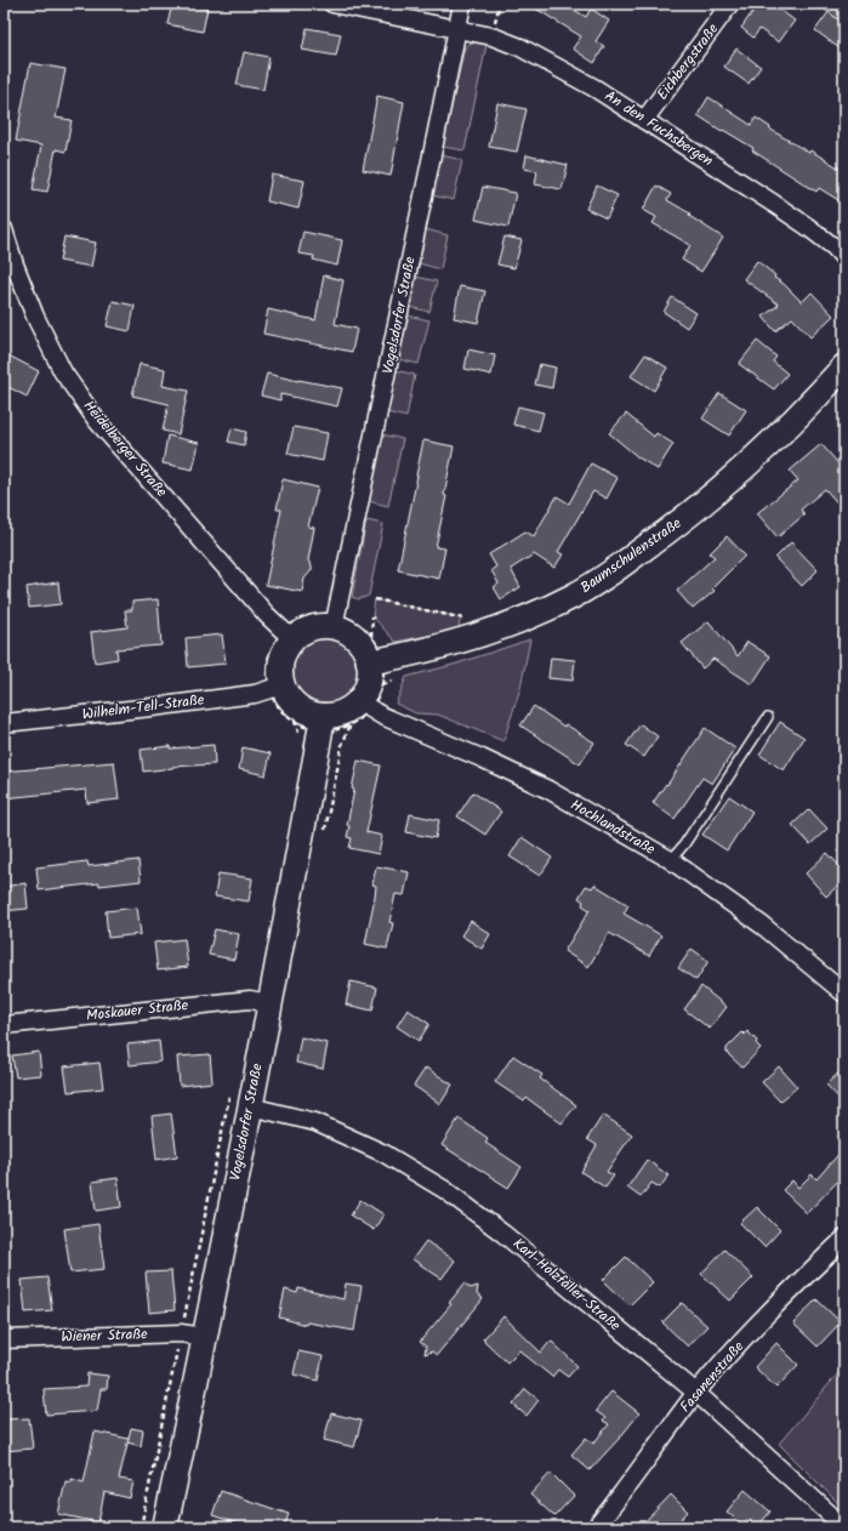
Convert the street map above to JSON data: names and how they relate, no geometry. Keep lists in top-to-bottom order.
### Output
{
  "streets": {
    "street": [
      "Eichbergstraße",
      "An den Fuchsbergen",
      "Vogelsdorfer Straße",
      "Heidelberger Straße",
      "Baumschulenstraße",
      "Wilhelm-Tell-Straße",
      "Hochlandstraße",
      "Moskauer Straße",
      "Karl-Holzfäller-Straße",
      "Wiener Straße",
      "Fasanenstraße"
    ]
  },
  "crossings": [
    ["Eichbergstraße", "An den Fuchsbergen"],
    ["An den Fuchsbergen", "Vogelsdorfer Straße"],
    ["Vogelsdorfer Straße", "Heidelberger Straße"],
    ["Vogelsdorfer Straße", "Baumschulenstraße"],
    ["Vogelsdorfer Straße", "Wilhelm-Tell-Straße"],
    ["Vogelsdorfer Straße", "Hochlandstraße"],
    ["Vogelsdorfer Straße", "Moskauer Straße"],
    ["Vogelsdorfer Straße", "Karl-Holzfäller-Straße"],
    ["Vogelsdorfer Straße", "Wiener Straße"],
    ["Heidelberger Straße", "Baumschulenstraße"],
    ["Heidelberger Straße", "Wilhelm-Tell-Straße"],
    ["Heidelberger Straße", "Hochlandstraße"],
    ["Baumschulenstraße", "Wilhelm-Tell-Straße"],
    ["Baumschulenstraße", "Hochlandstraße"],
    ["Wilhelm-Tell-Straße", "Hochlandstraße"],
    ["Karl-Holzfäller-Straße", "Fasanenstraße"]
  ]
}
